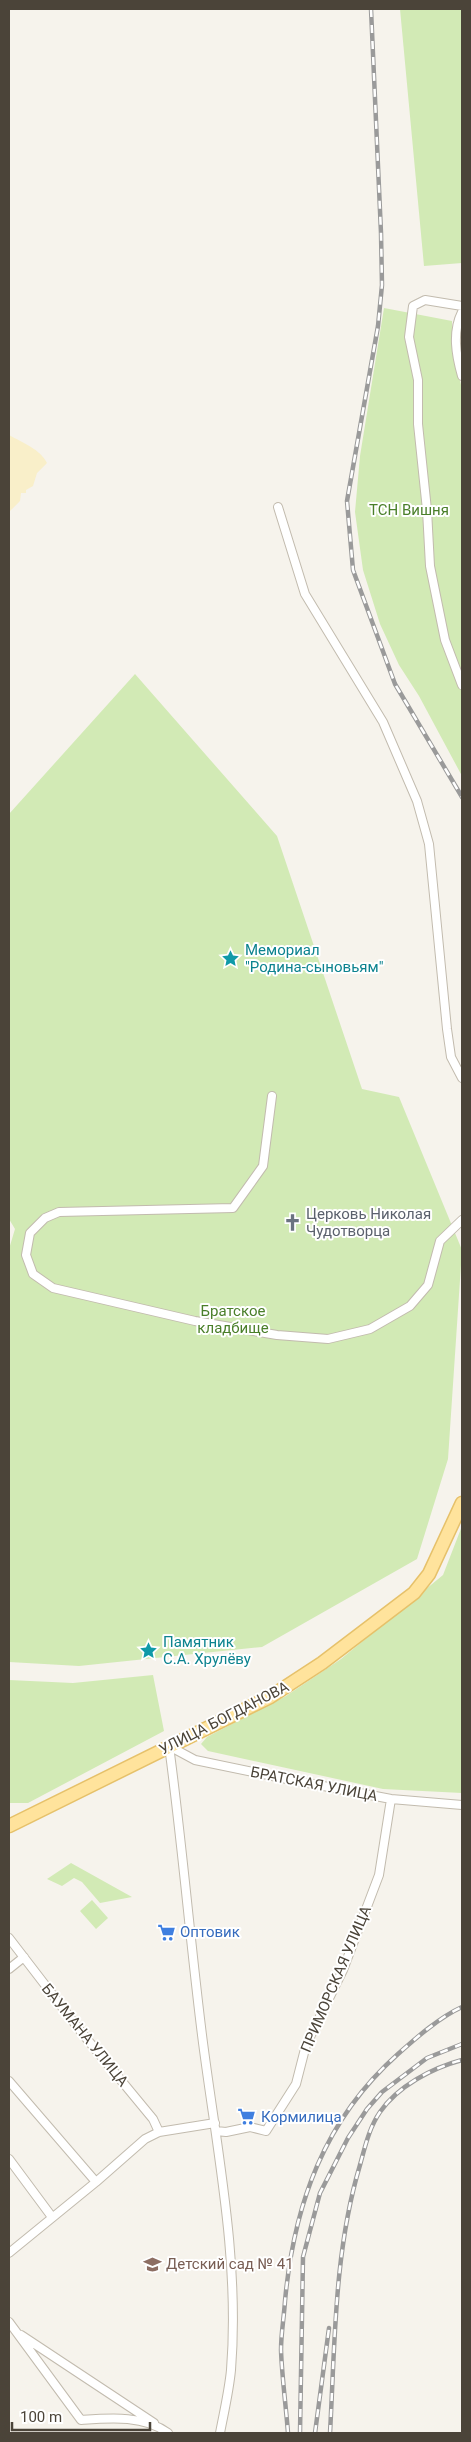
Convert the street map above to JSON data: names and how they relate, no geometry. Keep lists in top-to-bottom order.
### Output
{
  "streets": {
    "main road": ["УЛИЦА БОГДАНОВА"],
    "street": ["БРАТСКАЯ УЛИЦА", "ПРИМОРСКАЯ УЛИЦА", "БАУМАНА УЛИЦА"]
  },
  "crossings": [
    ["УЛИЦА БОГДАНОВА", "БРАТСКАЯ УЛИЦА"],
    ["БРАТСКАЯ УЛИЦА", "ПРИМОРСКАЯ УЛИЦА"]
  ],
  "parks": ["ТСН Вишня", "Братское кладбище"],
  "places": {
    "place": ["Мемориал \"Родина-сыновьям\"", "Памятник С.А. Хрулёву"],
    "church": ["Церковь Николая Чудотворца"],
    "supermarket": ["Оптовик", "Кормилица"],
    "school or university": ["Детский сад № 41"]
  },
  "scale_bar": "100 m"
}
